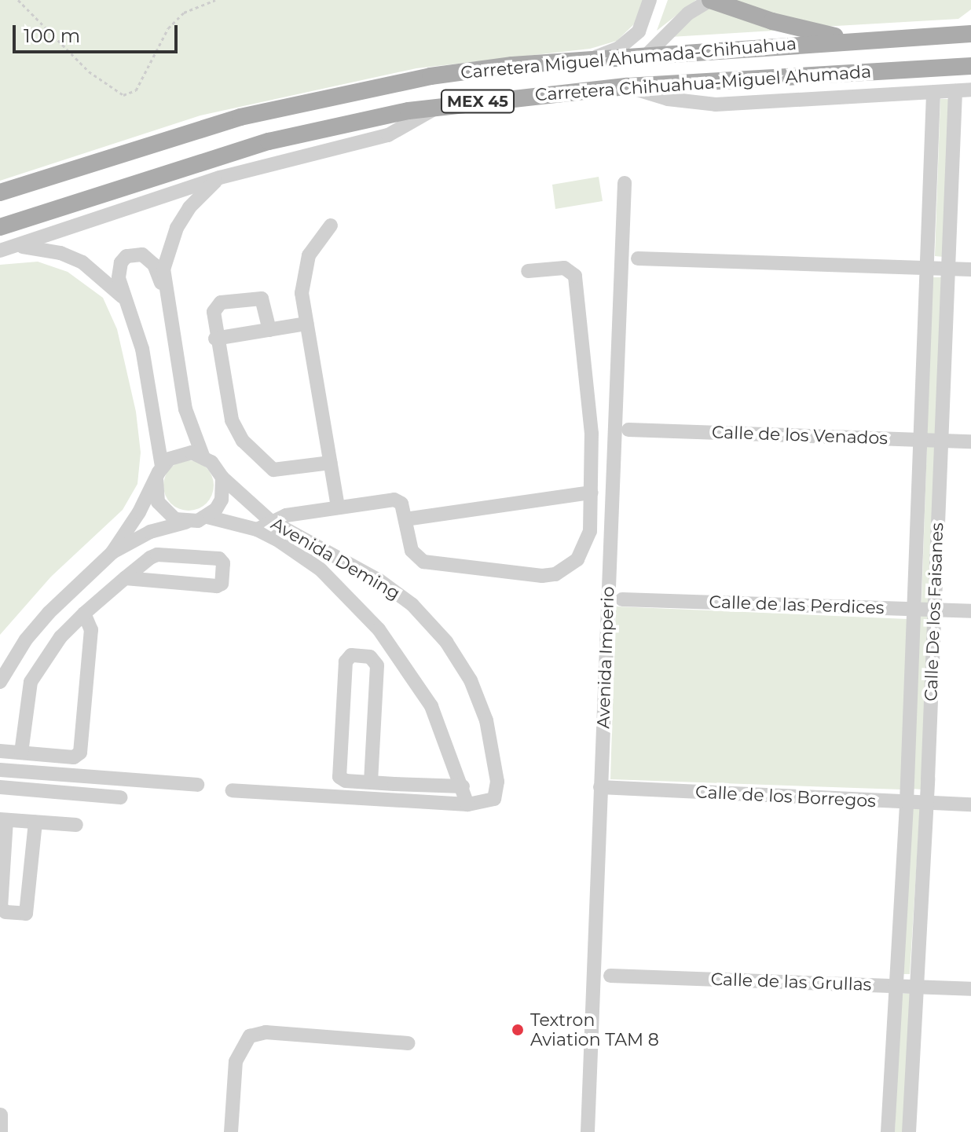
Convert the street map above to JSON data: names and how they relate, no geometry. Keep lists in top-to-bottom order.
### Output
{
  "streets": {
    "main road": ["Carretera Miguel Ahumada-Chihuahua", "Carretera Chihuahua-Miguel Ahumada", "MEX 45"],
    "street": [
      "Calle de los Venados",
      "Avenida Deming",
      "Calle de las Perdices",
      "Calle De los Faisanes",
      "Avenida Imperio",
      "Calle de los Borregos",
      "Calle de las Grullas"
    ]
  },
  "crossings": [
    ["Calle de los Venados", "Calle De los Faisanes"],
    ["Calle de las Perdices", "Calle De los Faisanes"],
    ["Calle De los Faisanes", "Calle de los Borregos"],
    ["Calle De los Faisanes", "Calle de las Grullas"],
    ["Avenida Imperio", "Calle de los Borregos"]
  ],
  "places": ["Textron Aviation TAM 8"],
  "scale_bar": "100 m"
}
